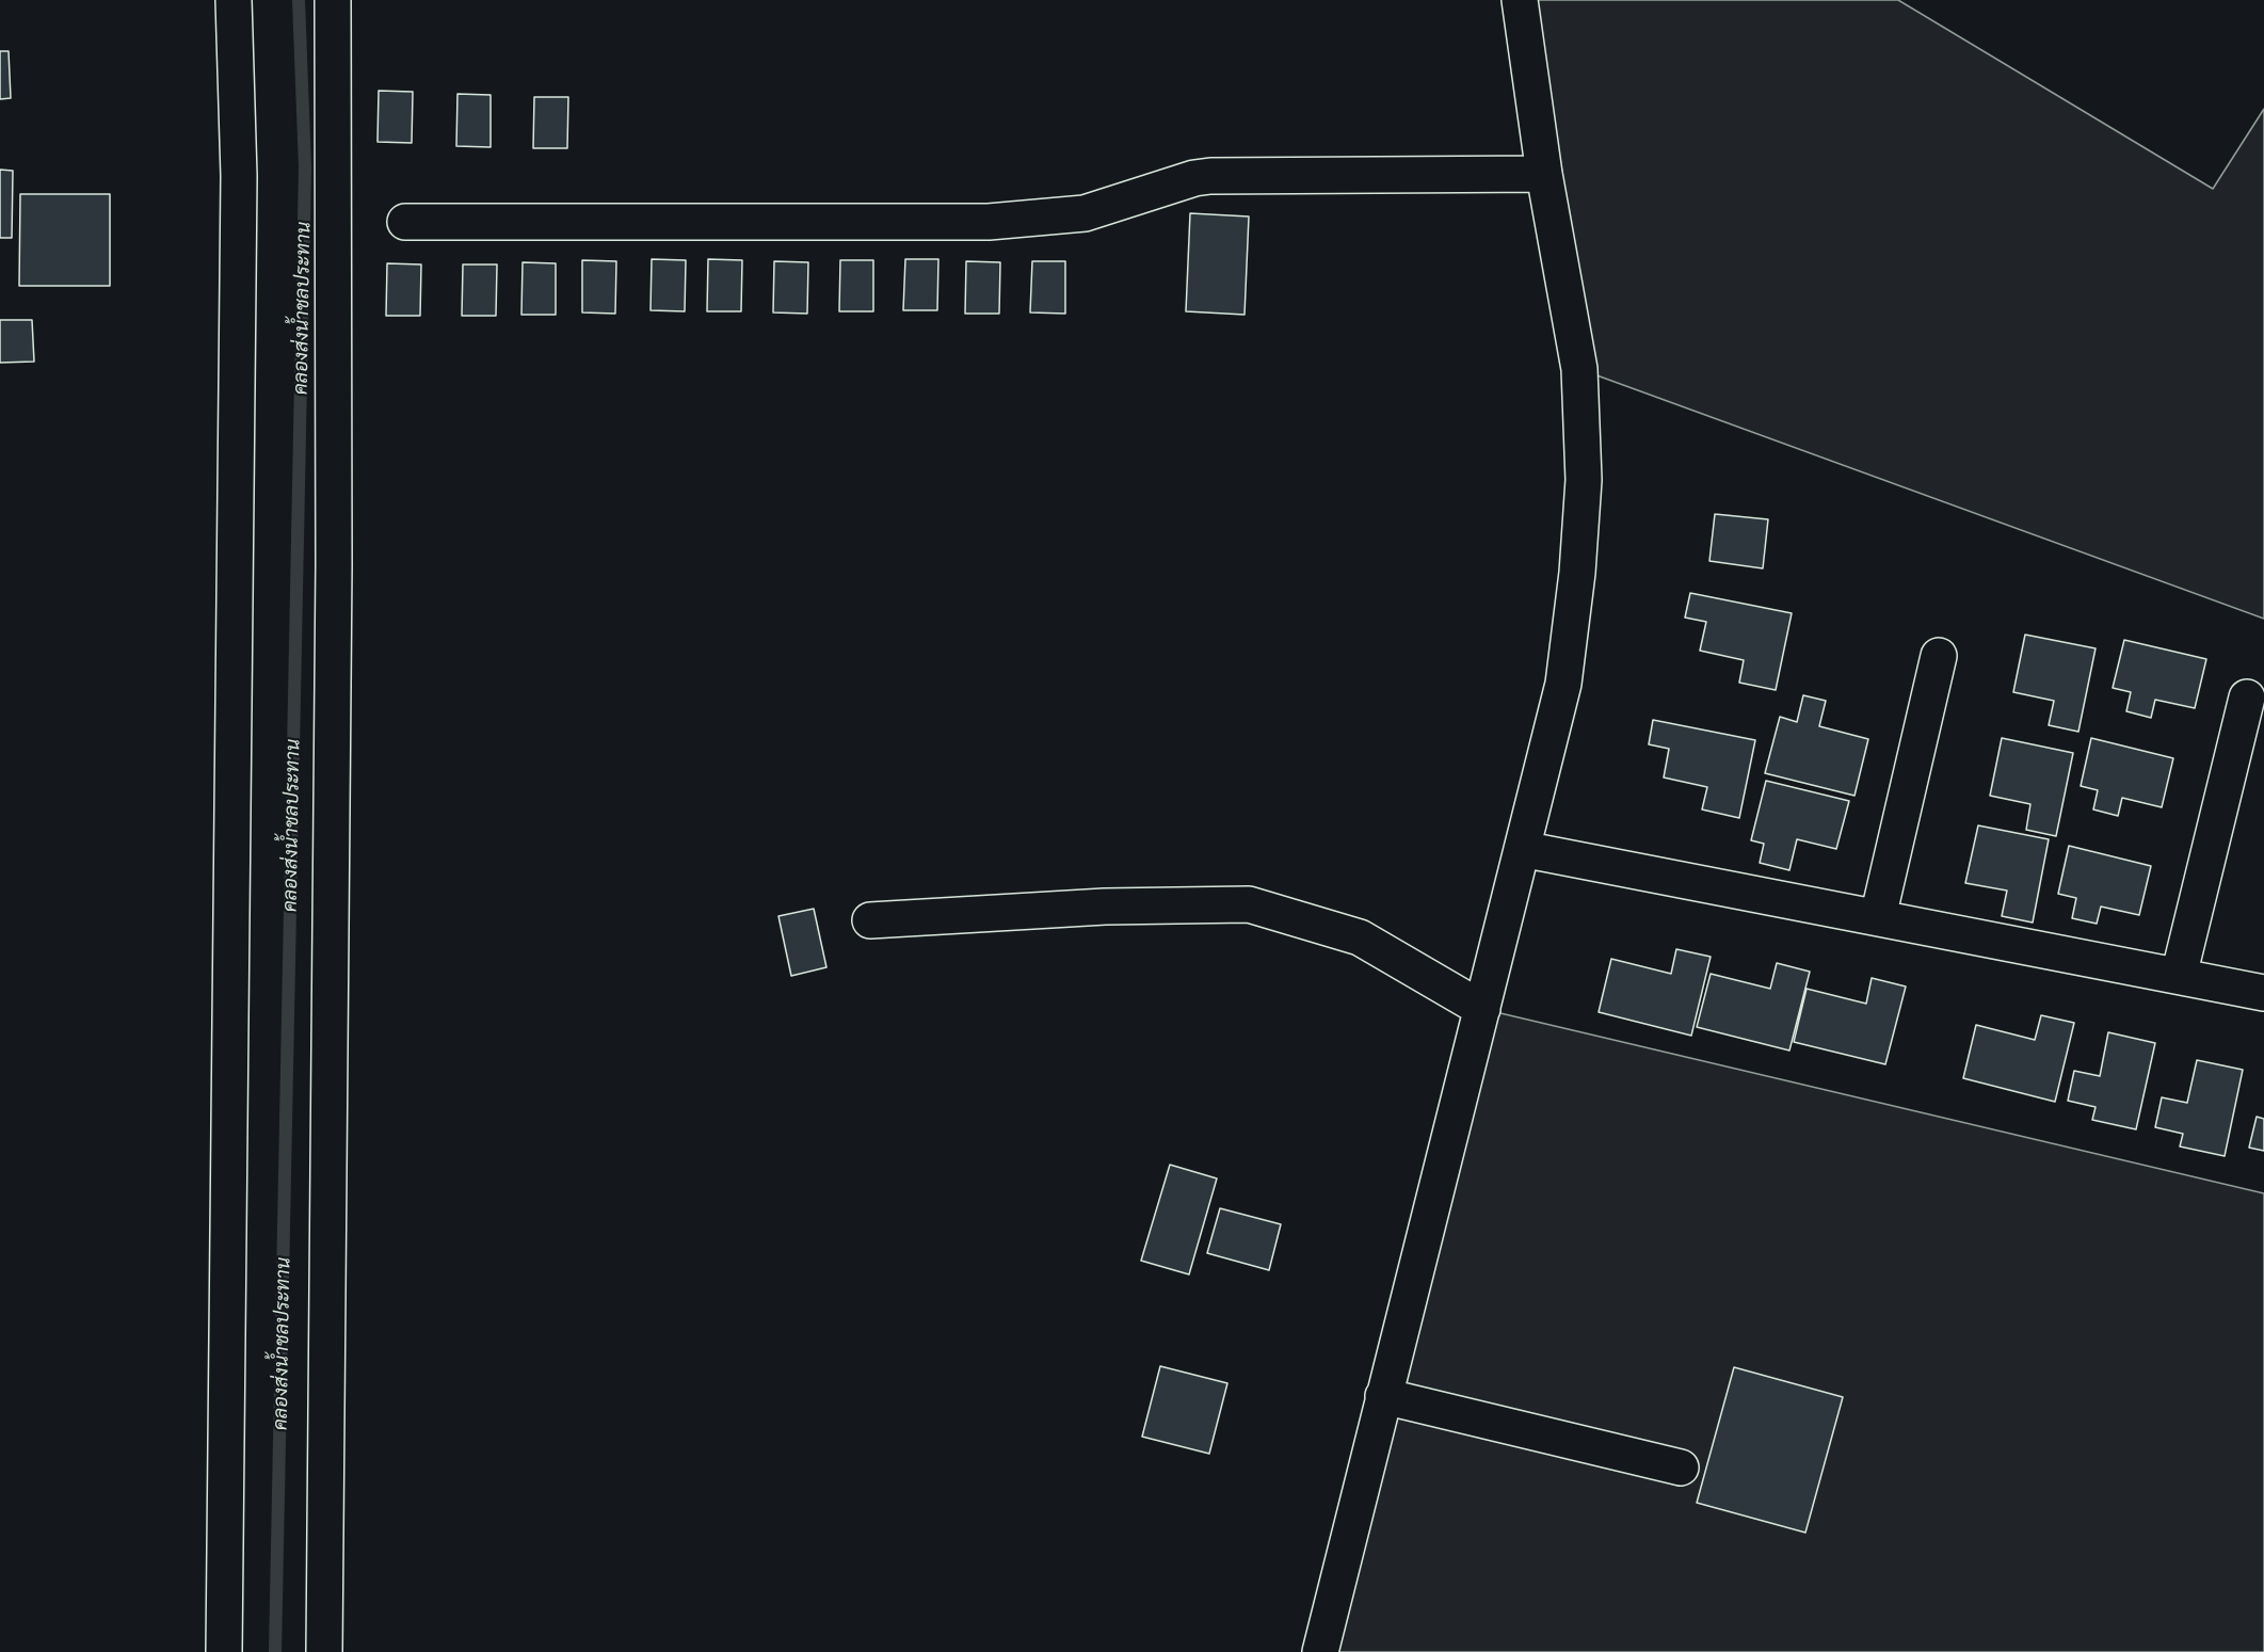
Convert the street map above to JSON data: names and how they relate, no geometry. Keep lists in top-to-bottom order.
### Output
{
  "water": ["คลองส่งน้ำชลประทาน"]
}
